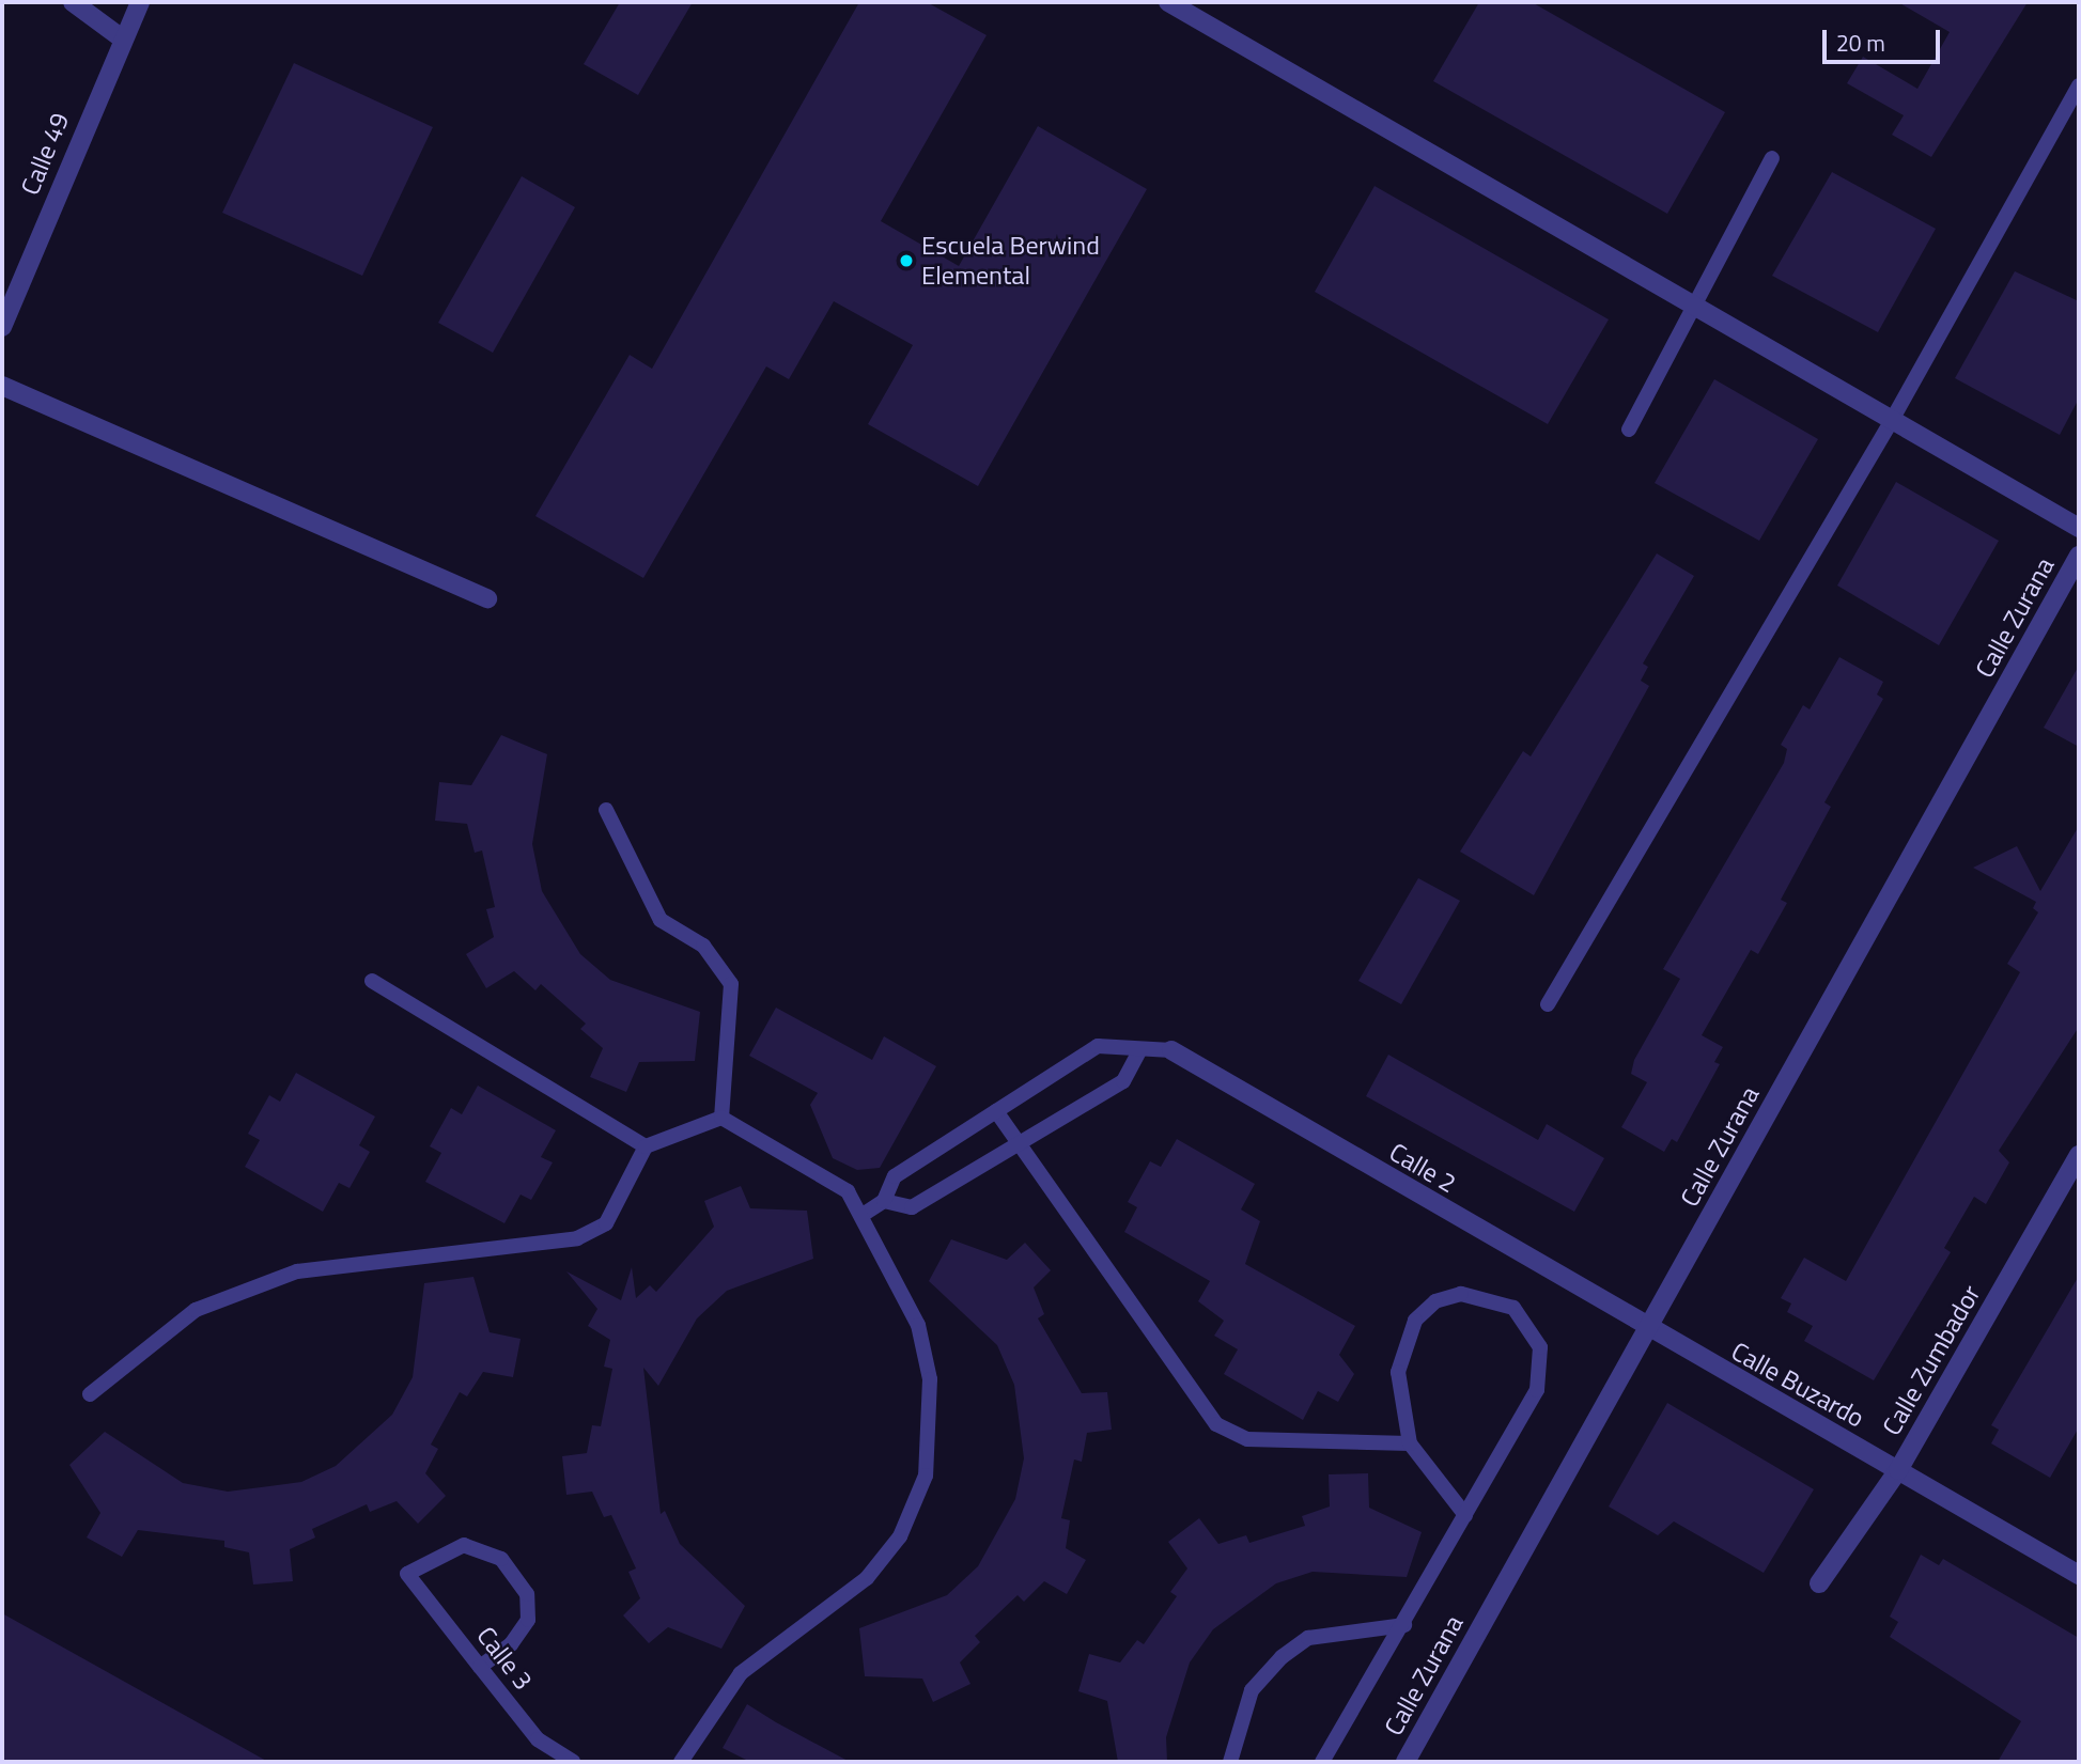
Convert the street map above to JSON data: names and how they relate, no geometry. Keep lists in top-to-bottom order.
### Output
{
  "streets": {
    "street": [
      "Calle 49",
      "Calle Zurana",
      "Calle 2",
      "Calle Zumbador",
      "Calle Buzardo"
    ],
    "lane": ["Calle 3"]
  },
  "crossings": [
    ["Calle Zurana", "Calle 2"],
    ["Calle Zurana", "Calle Buzardo"],
    ["Calle 2", "Calle Buzardo"],
    ["Calle Zumbador", "Calle Buzardo"]
  ],
  "places": ["Escuela Berwind Elemental"],
  "scale_bar": "20 m"
}
